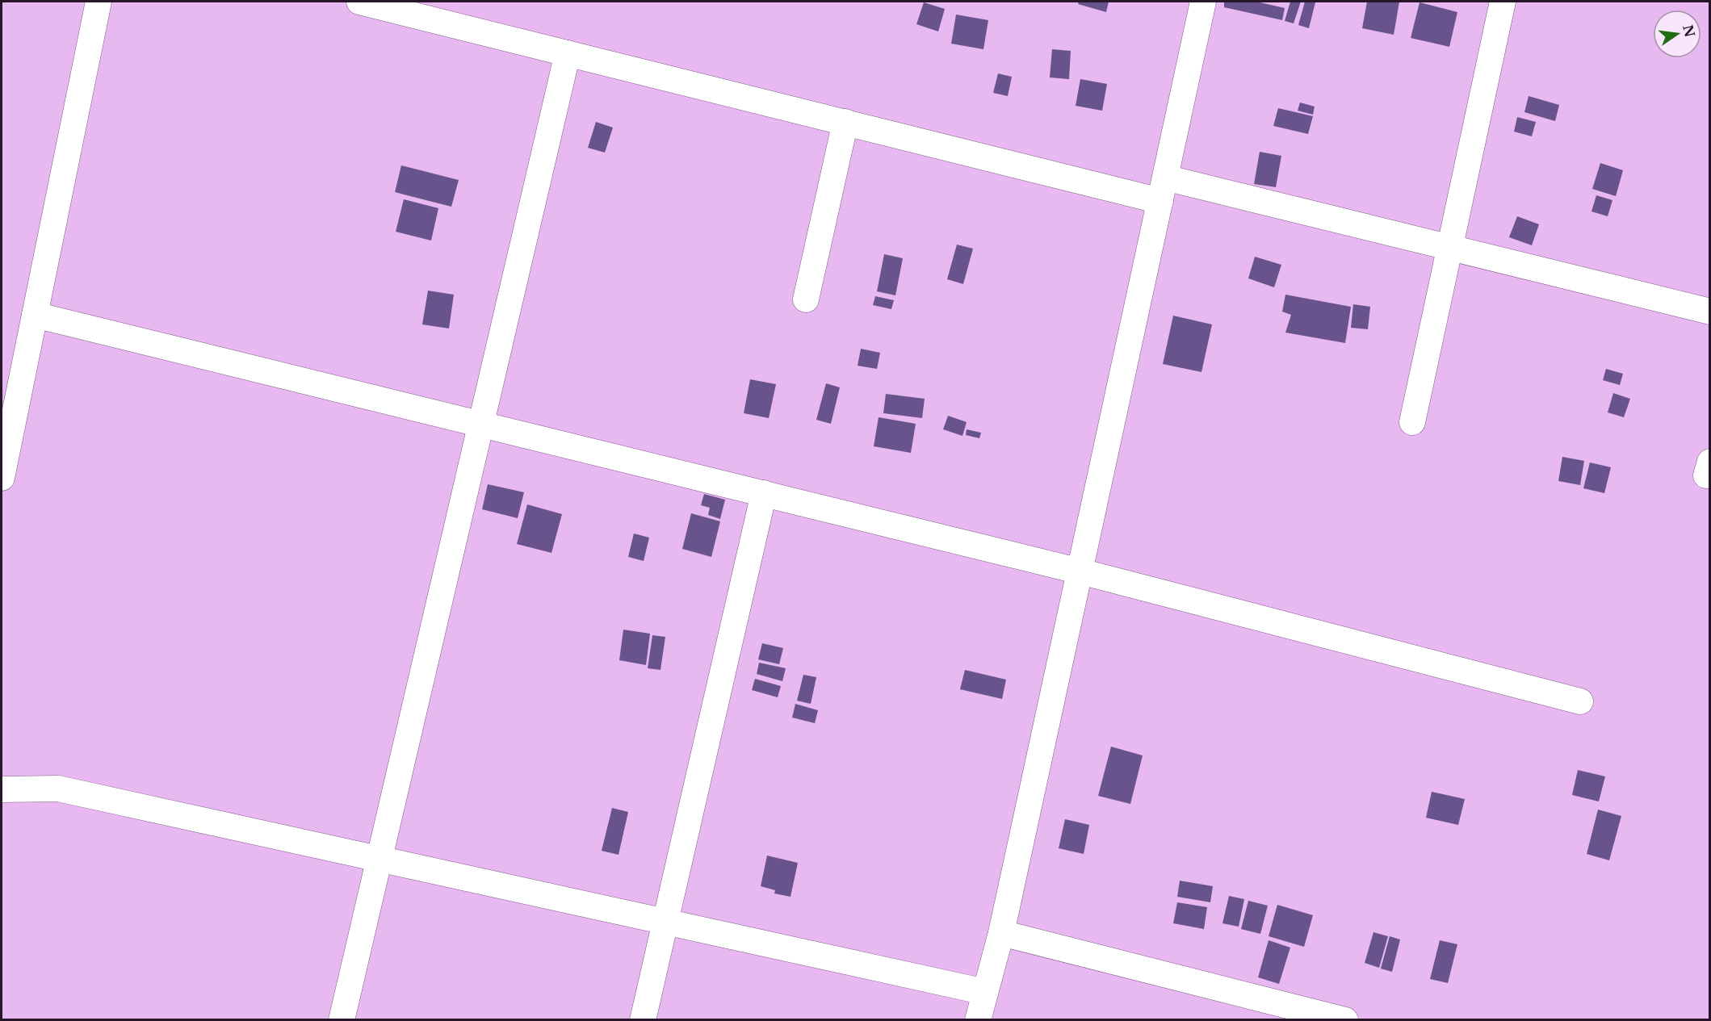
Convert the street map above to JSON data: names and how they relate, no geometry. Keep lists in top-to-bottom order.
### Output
{
  "north": "right"
}
